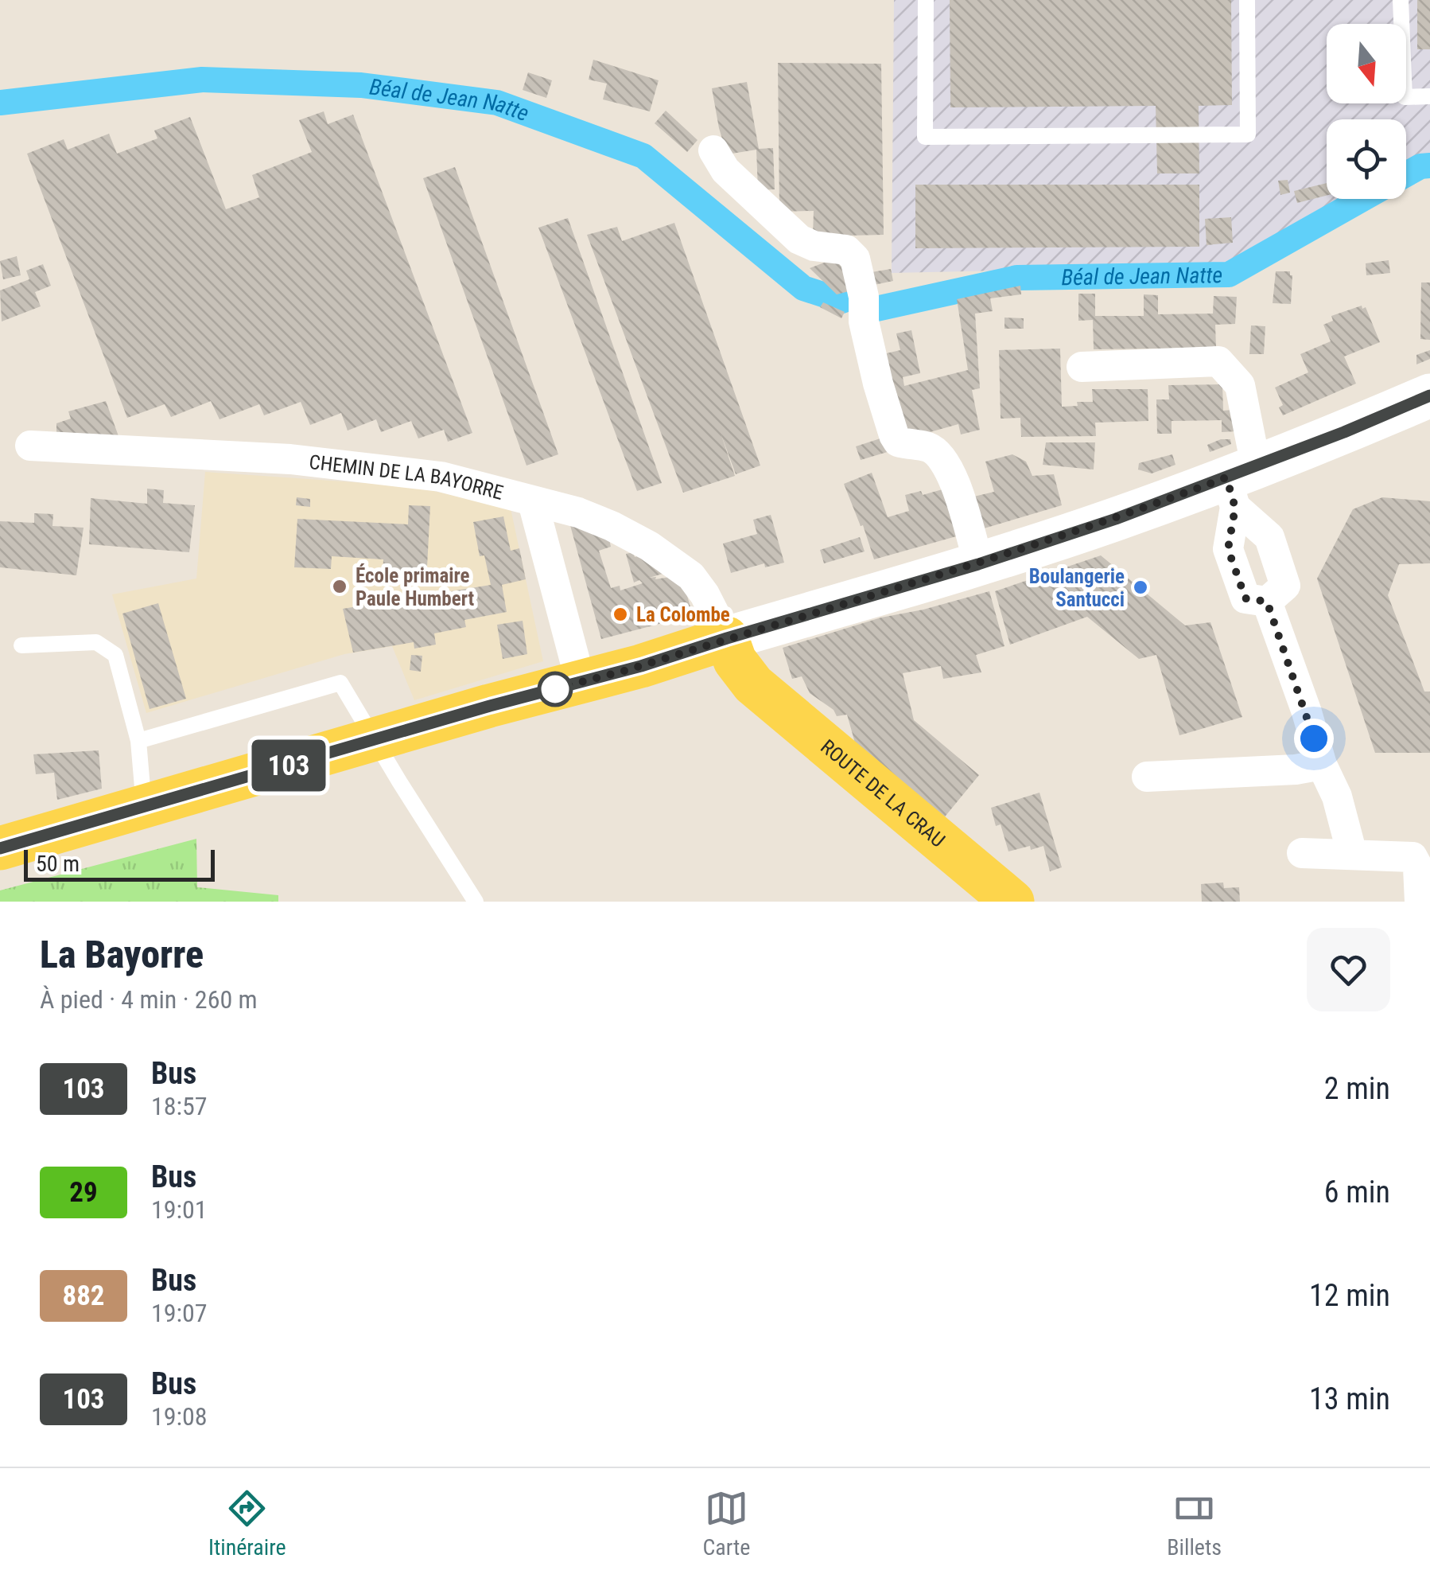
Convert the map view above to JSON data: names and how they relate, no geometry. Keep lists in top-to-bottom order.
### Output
{
  "streets": {
    "main road": ["ROUTE DE LA CRAU"],
    "street": ["CHEMIN DE LA BAYORRE"]
  },
  "crossings": [
    ["CHEMIN DE LA BAYORRE", "ROUTE DE LA CRAU"]
  ],
  "water": ["Béal de Jean Natte"],
  "places": ["École primaire Paule Humbert", "Boulangerie Santucci", "La Colombe"],
  "lines": ["bus line 103"],
  "scale_bar": "50 m",
  "north": "bottom",
  "page": {
    "on_map": "103",
    "scale": "50 m",
    "heading": ["La Bayorre", "À pied · 4 min · 260 m"],
    "list": [
      {
        "mark": "103",
        "name": "Bus",
        "note": "18:57",
        "value": "2 min"
      },
      {
        "mark": "29",
        "name": "Bus",
        "note": "19:01",
        "value": "6 min"
      },
      {
        "mark": "882",
        "name": "Bus",
        "note": "19:07",
        "value": "12 min"
      },
      {
        "mark": "103",
        "name": "Bus",
        "note": "19:08",
        "value": "13 min"
      }
    ],
    "tabs": ["Itinéraire", "Carte", "Billets"]
  }
}
